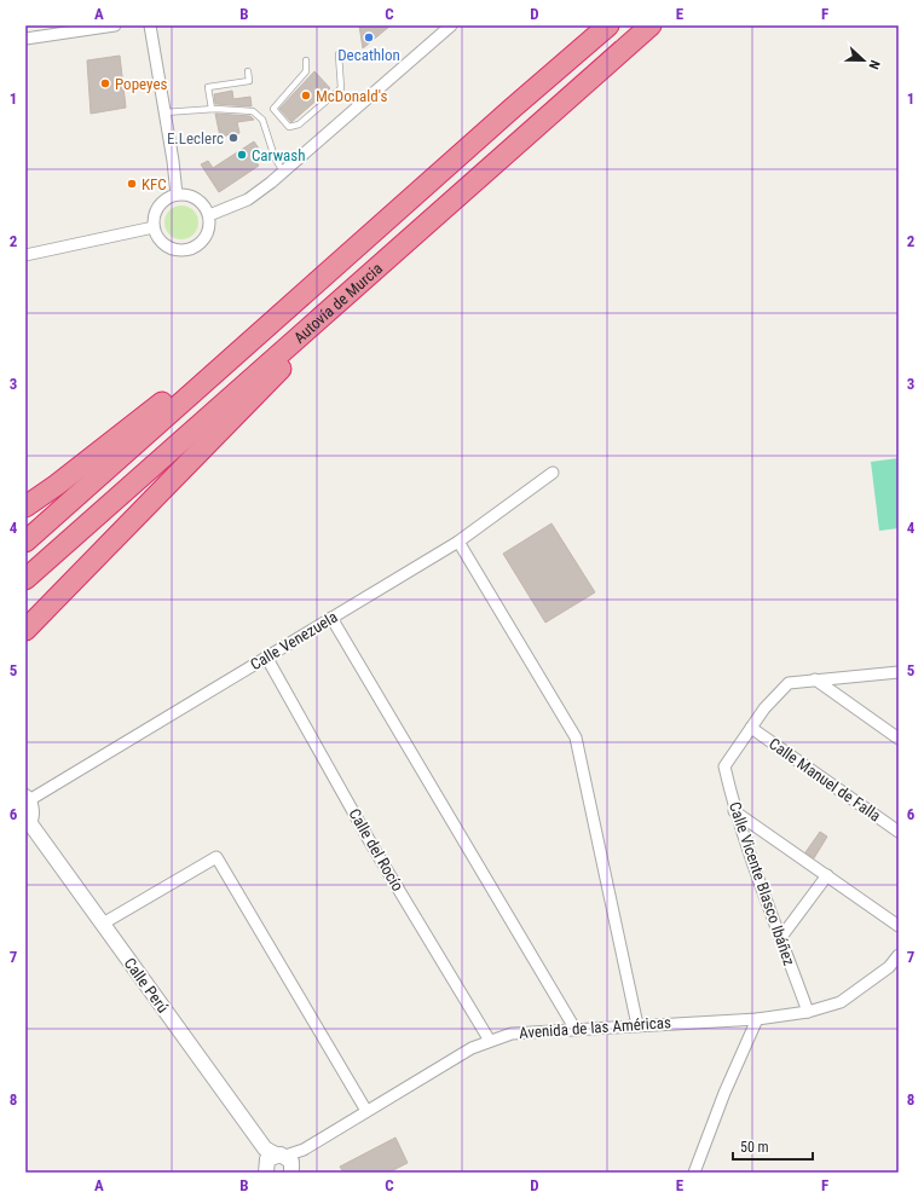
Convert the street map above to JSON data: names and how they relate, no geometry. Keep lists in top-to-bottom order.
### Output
{
  "streets": {
    "highway": ["Autovía de Murcia"],
    "street": [
      "Calle Venezuela",
      "Calle Manuel de Falla",
      "Calle del Rocío",
      "Calle Vicente Blasco Ibáñez",
      "Calle Perú",
      "Avenida de las Américas"
    ]
  },
  "crossings": [
    ["Calle Venezuela", "Calle del Rocío"],
    ["Calle Venezuela", "Calle Perú"],
    ["Calle Manuel de Falla", "Calle Vicente Blasco Ibáñez"],
    ["Calle del Rocío", "Avenida de las Américas"],
    ["Calle Vicente Blasco Ibáñez", "Avenida de las Américas"],
    ["Calle Perú", "Avenida de las Américas"]
  ],
  "places": [
    "Decathlon",
    "Popeyes",
    "McDonald's",
    "E.Leclerc",
    "Carwash",
    "KFC"
  ],
  "scale_bar": "50 m",
  "north": "right",
  "grid": {
    "columns": [
      "A",
      "B",
      "C",
      "D",
      "E",
      "F"
    ],
    "rows": [
      "1",
      "2",
      "3",
      "4",
      "5",
      "6",
      "7",
      "8"
    ]
  }
}
